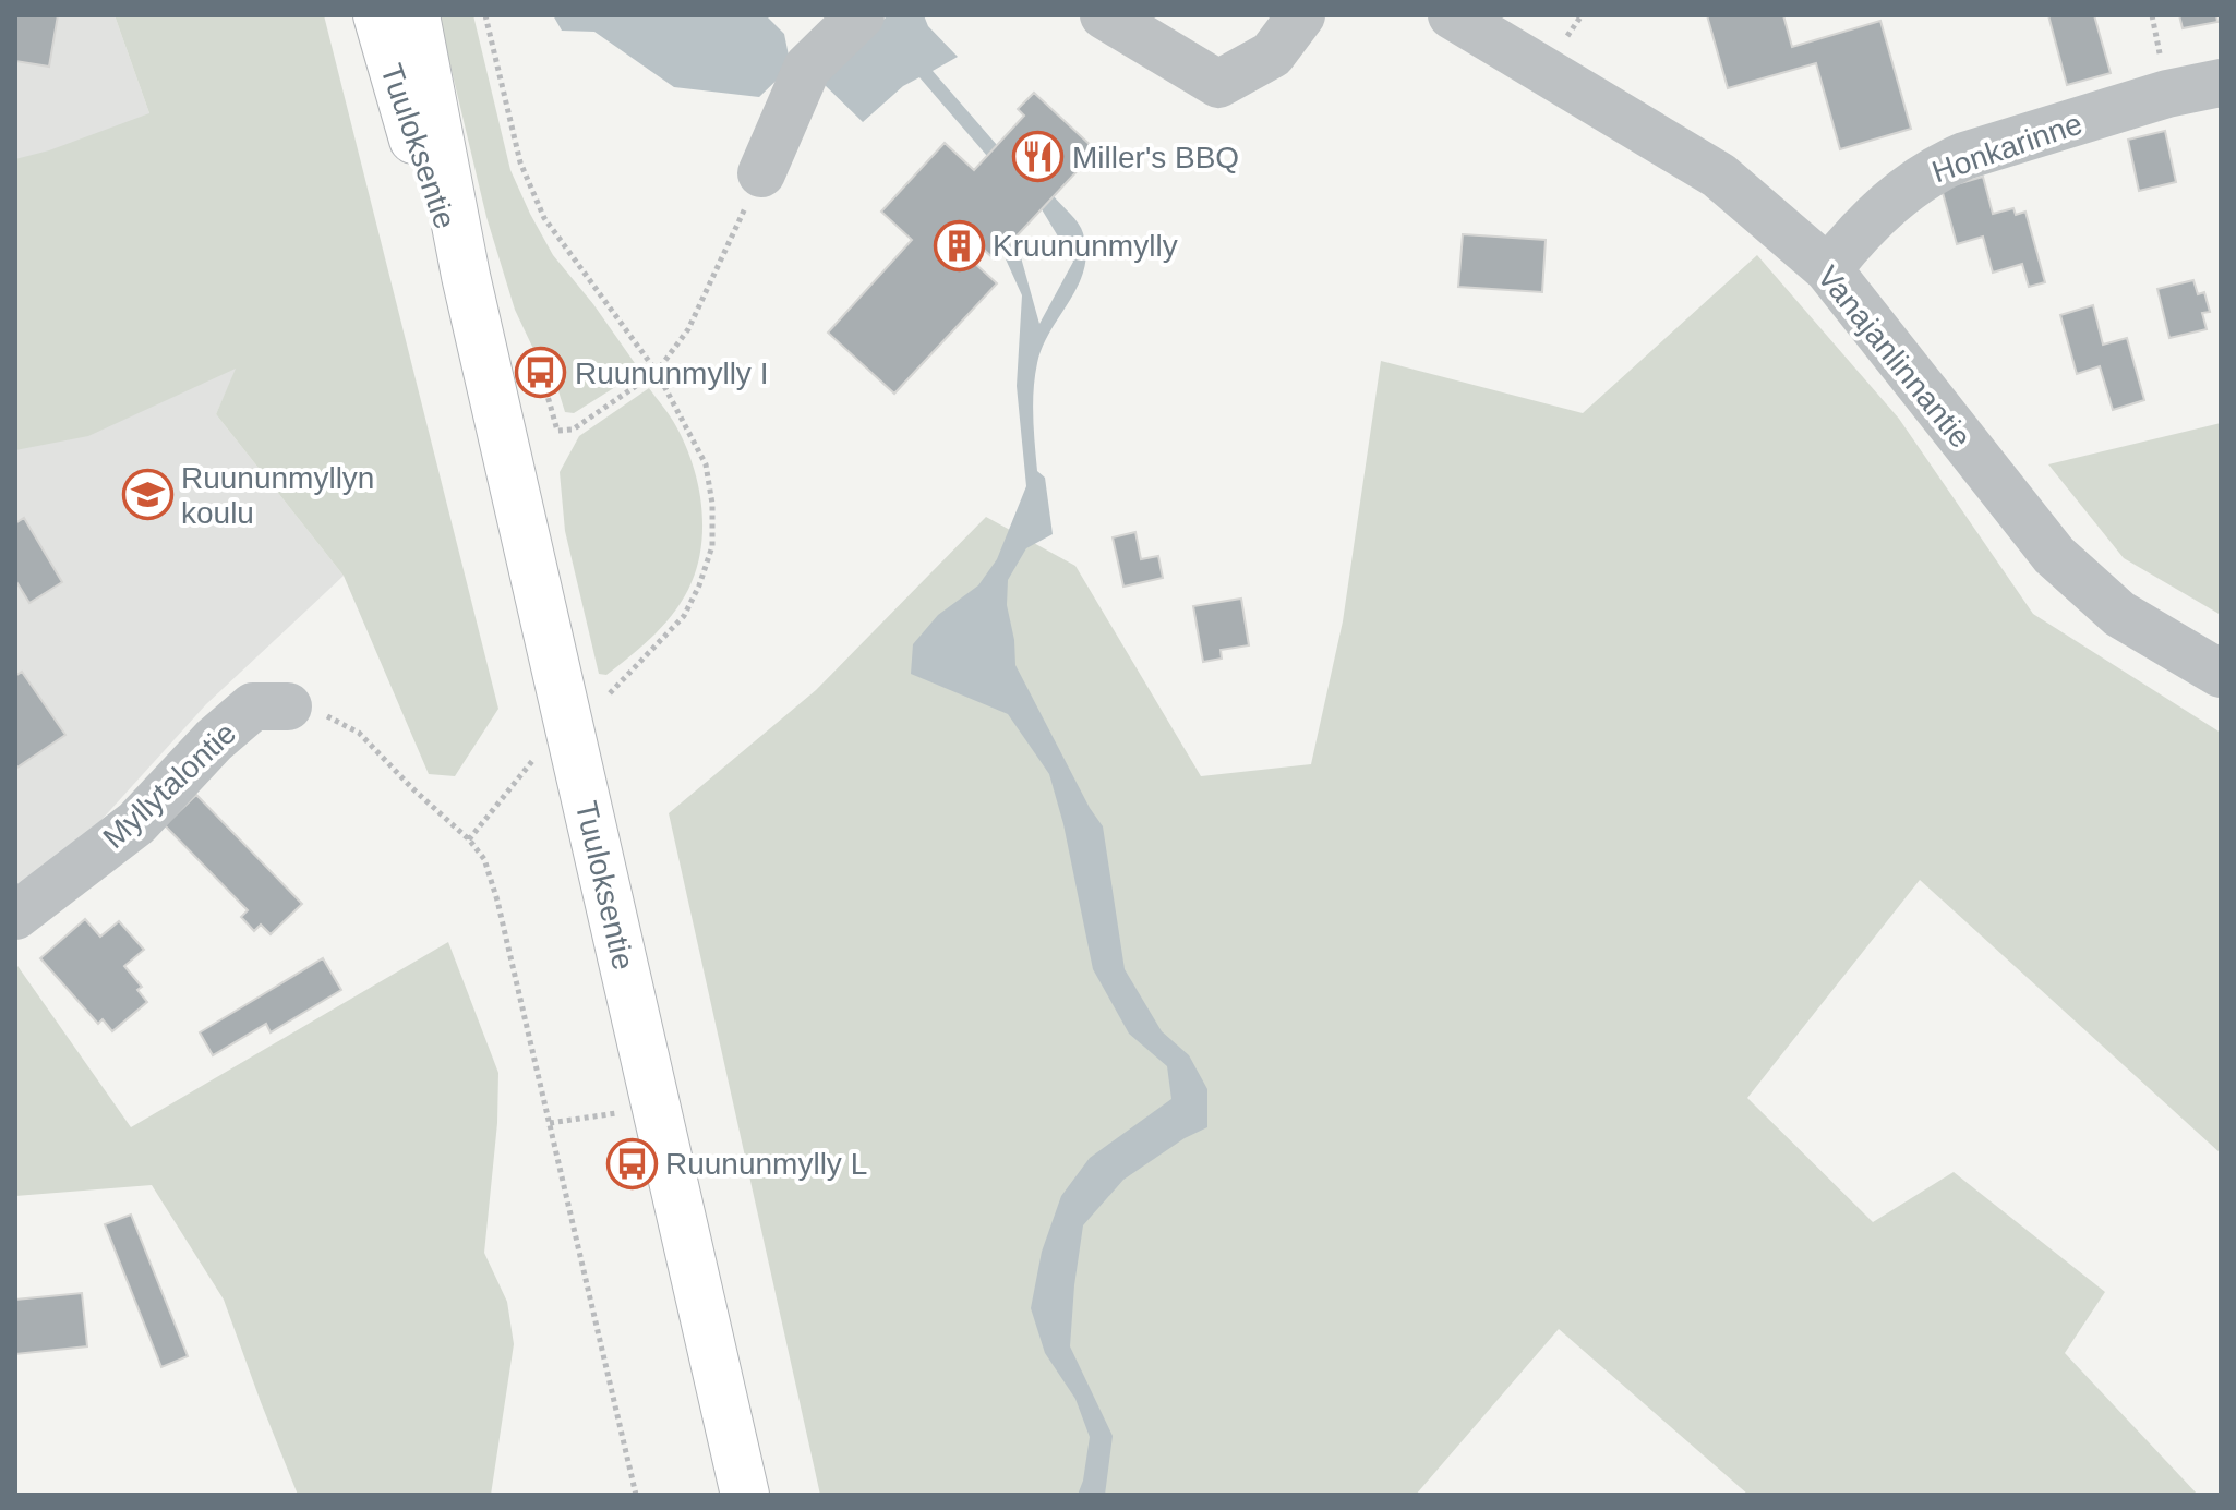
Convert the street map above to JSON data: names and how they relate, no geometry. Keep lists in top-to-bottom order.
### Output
{
  "streets": {
    "highway": ["Tuuloksentie"],
    "street": ["Honkarinne", "Vanajanlinnantie", "Myllytalontie"]
  },
  "crossings": [
    ["Honkarinne", "Vanajanlinnantie"]
  ],
  "places": {
    "restaurant": ["Miller's BBQ"],
    "building": ["Kruununmylly"],
    "bus stop": ["Ruununmylly I", "Ruununmylly L"],
    "school or university": ["Ruununmyllyn koulu"]
  }
}
